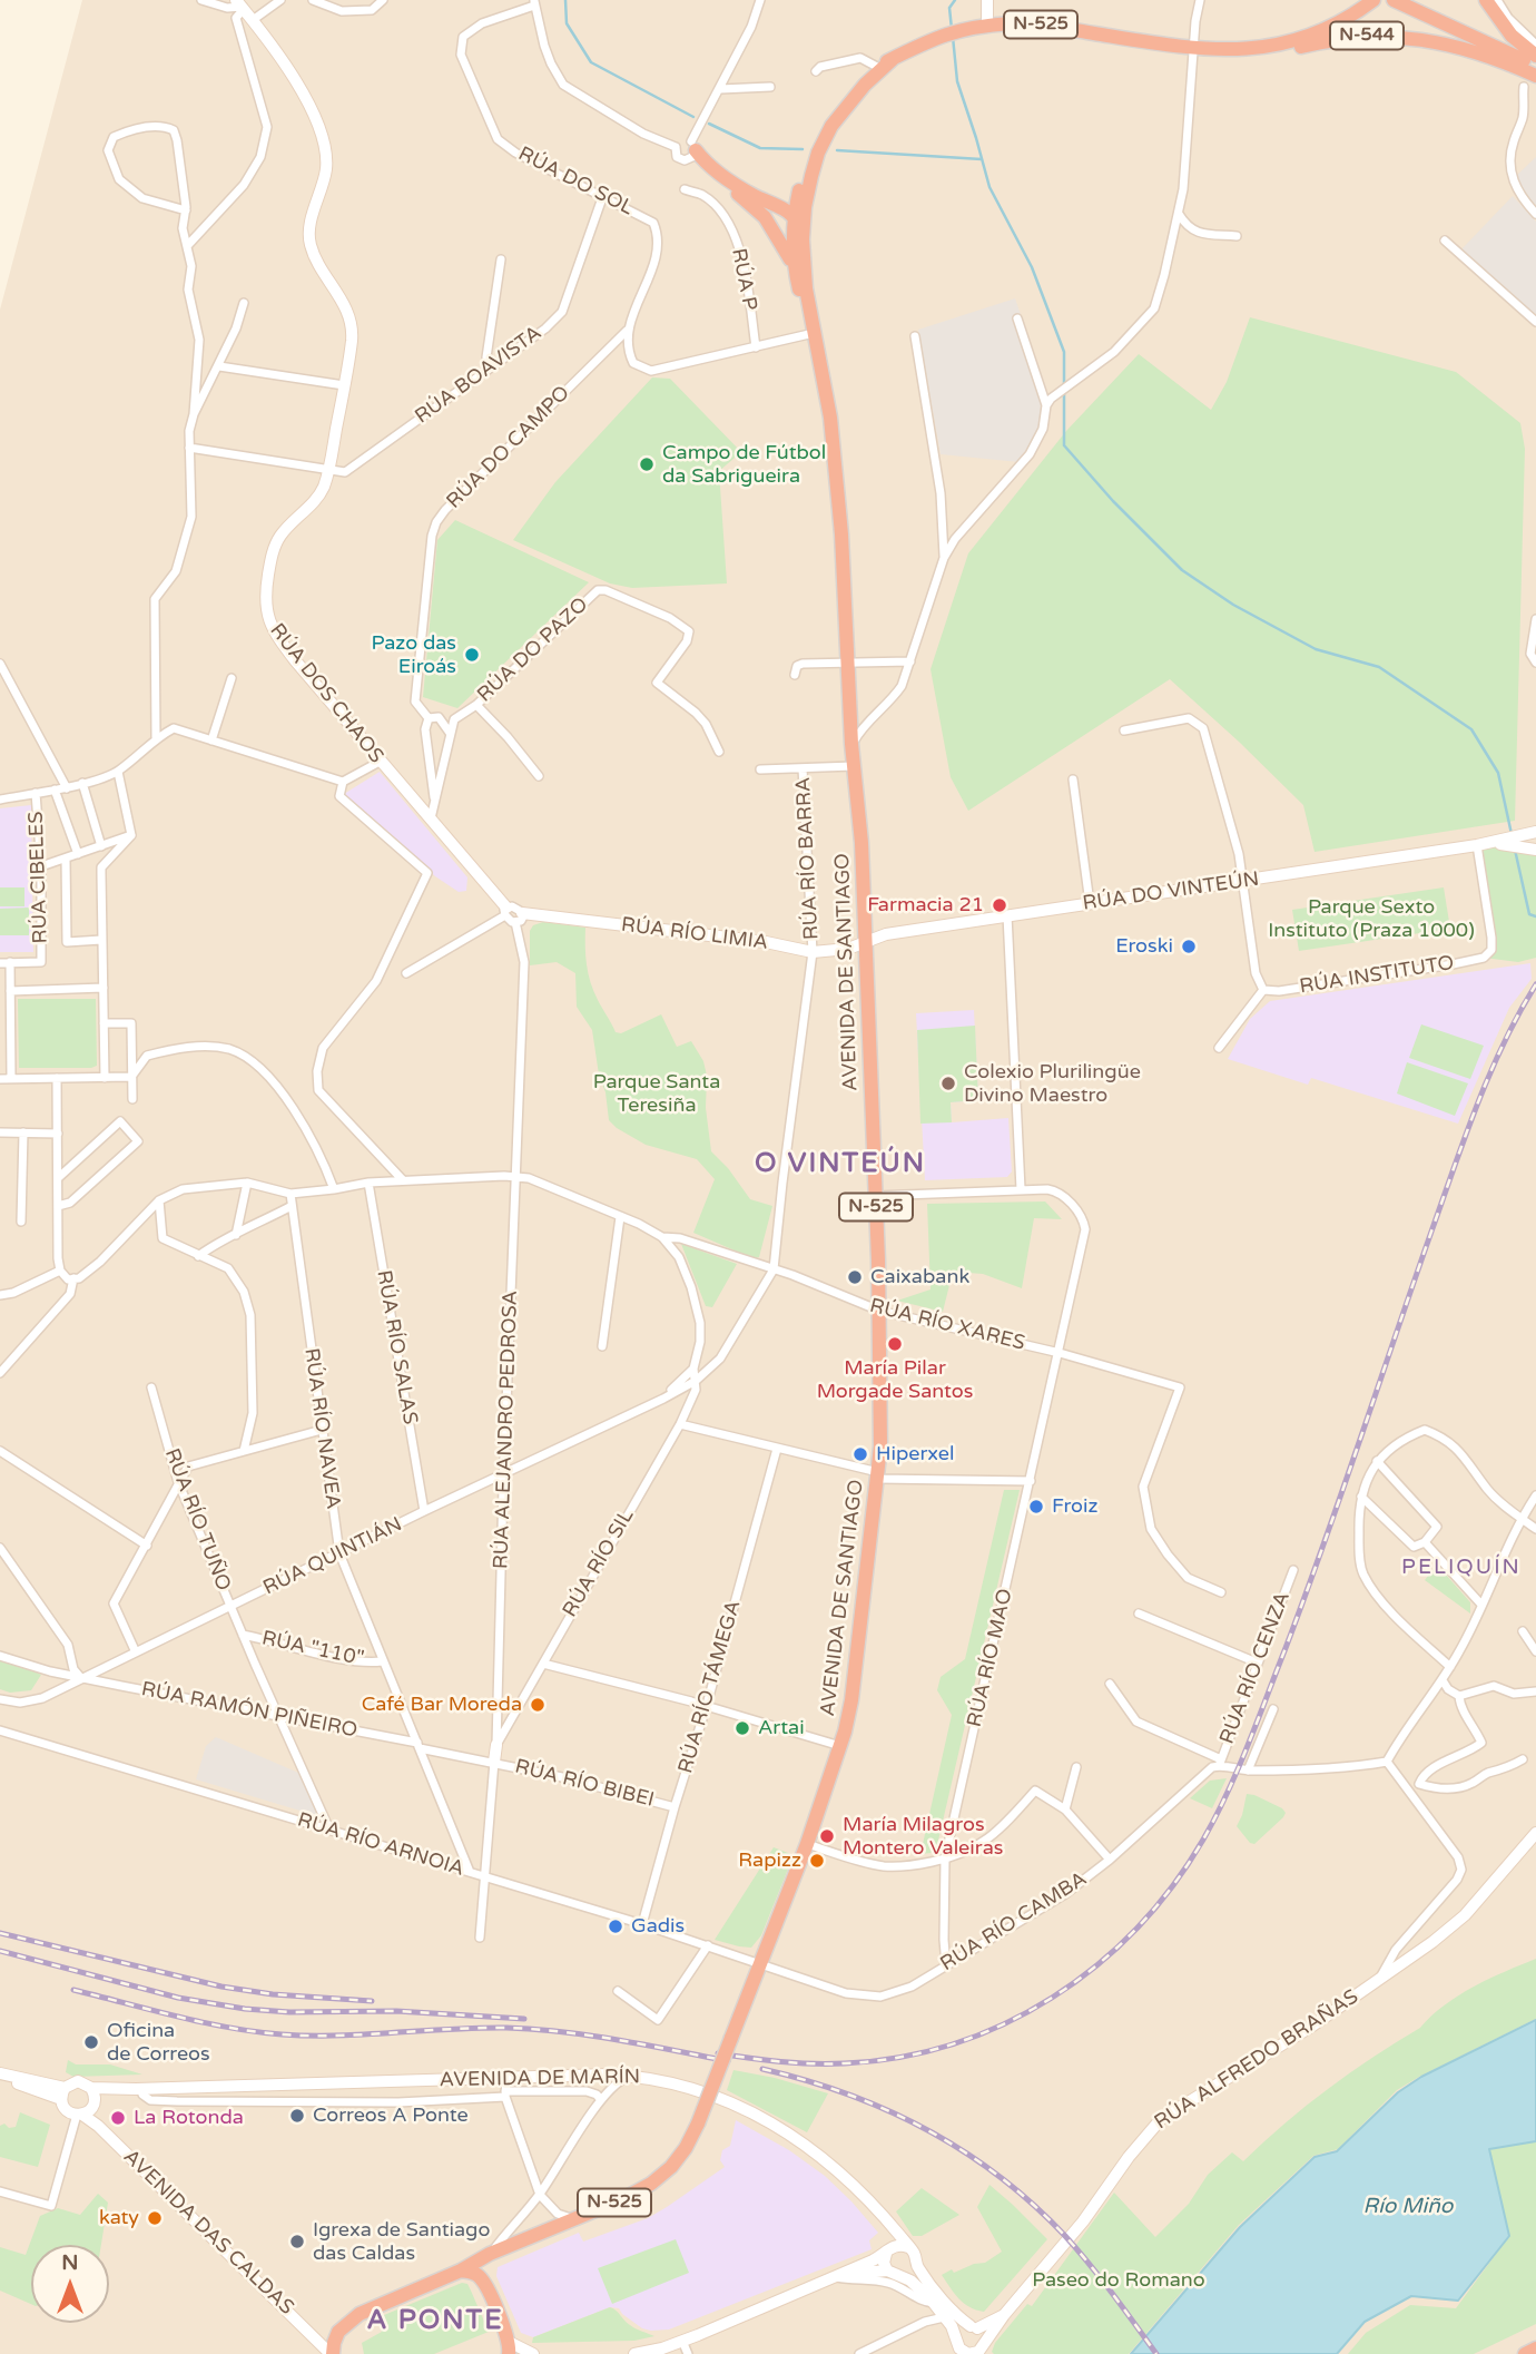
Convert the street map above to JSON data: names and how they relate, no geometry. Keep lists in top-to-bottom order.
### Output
{
  "streets": {
    "highway": ["N-525", "N-544", "AVENIDA DE SANTIAGO"],
    "street": [
      "RÚA DO SOL",
      "RÚA P",
      "RÚA BOAVISTA",
      "RÚA DO CAMPO",
      "RÚA DO PAZO",
      "RÚA DOS CHAOS",
      "RÚA RÍO BARRA",
      "RÚA CIBELES",
      "RÚA DO VINTEÚN",
      "RÚA RÍO LIMIA",
      "RÚA INSTITUTO",
      "RÚA RÍO XARES",
      "RÚA RÍO SALAS",
      "RÚA RÍO NAVEA",
      "RÚA ALEJANDRO PEDROSA",
      "RÚA RÍO TUÑO",
      "RÚA QUINTIÁN",
      "RÚA RÍO SIL",
      "RÚA \"110\"",
      "RÚA RÍO MAO",
      "RÚA RÍO CENZA",
      "RÚA RÍO TÁMEGA",
      "RÚA RAMÓN PIÑEIRO",
      "RÚA RÍO BIBEI",
      "RÚA RÍO ARNOIA",
      "RÚA RÍO CAMBA",
      "RÚA ALFREDO BRAÑAS",
      "AVENIDA DE MARÍN",
      "AVENIDA DAS CALDAS"
    ]
  },
  "crossings": [
    ["N-525", "N-544"],
    ["N-525", "AVENIDA DE SANTIAGO"],
    ["RÚA DO SOL", "RÚA BOAVISTA"],
    ["RÚA DO SOL", "RÚA DO CAMPO"],
    ["RÚA BOAVISTA", "RÚA DOS CHAOS"],
    ["RÚA DO CAMPO", "RÚA DO PAZO"],
    ["RÚA DO PAZO", "RÚA DOS CHAOS"],
    ["RÚA RÍO BARRA", "RÚA RÍO LIMIA"],
    ["RÚA RÍO BARRA", "AVENIDA DE SANTIAGO"],
    ["RÚA RÍO BARRA", "RÚA RÍO XARES"],
    ["RÚA RÍO BARRA", "RÚA RÍO SIL"],
    ["RÚA DO VINTEÚN", "RÚA RÍO LIMIA"],
    ["RÚA DO VINTEÚN", "AVENIDA DE SANTIAGO"],
    ["RÚA DO VINTEÚN", "RÚA INSTITUTO"],
    ["RÚA RÍO LIMIA", "AVENIDA DE SANTIAGO"],
    ["RÚA RÍO LIMIA", "RÚA ALEJANDRO PEDROSA"],
    ["AVENIDA DE SANTIAGO", "RÚA RÍO XARES"],
    ["AVENIDA DE SANTIAGO", "RÚA RÍO ARNOIA"],
    ["AVENIDA DE SANTIAGO", "RÚA RÍO CAMBA"],
    ["AVENIDA DE SANTIAGO", "AVENIDA DAS CALDAS"],
    ["RÚA RÍO XARES", "RÚA RÍO SALAS"],
    ["RÚA RÍO XARES", "RÚA RÍO NAVEA"],
    ["RÚA RÍO XARES", "RÚA ALEJANDRO PEDROSA"],
    ["RÚA RÍO XARES", "RÚA RÍO SIL"],
    ["RÚA RÍO XARES", "RÚA RÍO MAO"],
    ["RÚA RÍO SALAS", "RÚA QUINTIÁN"],
    ["RÚA RÍO NAVEA", "RÚA QUINTIÁN"],
    ["RÚA RÍO NAVEA", "RÚA \"110\""],
    ["RÚA RÍO NAVEA", "RÚA RAMÓN PIÑEIRO"],
    ["RÚA RÍO NAVEA", "RÚA RÍO ARNOIA"],
    ["RÚA ALEJANDRO PEDROSA", "RÚA QUINTIÁN"],
    ["RÚA ALEJANDRO PEDROSA", "RÚA RÍO SIL"],
    ["RÚA ALEJANDRO PEDROSA", "RÚA RAMÓN PIÑEIRO"],
    ["RÚA ALEJANDRO PEDROSA", "RÚA RÍO BIBEI"],
    ["RÚA ALEJANDRO PEDROSA", "RÚA RÍO ARNOIA"],
    ["RÚA RÍO TUÑO", "RÚA QUINTIÁN"],
    ["RÚA RÍO TUÑO", "RÚA \"110\""],
    ["RÚA RÍO TUÑO", "RÚA RAMÓN PIÑEIRO"],
    ["RÚA RÍO TUÑO", "RÚA RÍO ARNOIA"],
    ["RÚA QUINTIÁN", "RÚA RÍO SIL"],
    ["RÚA QUINTIÁN", "RÚA RAMÓN PIÑEIRO"],
    ["RÚA RÍO MAO", "RÚA RÍO CAMBA"],
    ["RÚA RÍO CENZA", "RÚA RÍO CAMBA"],
    ["RÚA RÍO TÁMEGA", "RÚA RÍO BIBEI"],
    ["RÚA RÍO TÁMEGA", "RÚA RÍO ARNOIA"],
    ["RÚA RAMÓN PIÑEIRO", "RÚA RÍO BIBEI"],
    ["RÚA RÍO ARNOIA", "RÚA RÍO CAMBA"]
  ],
  "districts": ["O VINTEÚN", "PELIQUÍN", "A PONTE"],
  "water": ["Río Miño"],
  "parks": ["Parque Sexto Instituto (Praza 1000)", "Parque Santa Teresiña", "Paseo do Romano"],
  "places": [
    "Campo de Fútbol da Sabrigueira",
    "Pazo das Eiroás",
    "Farmacia 21",
    "Eroski",
    "Colexio Plurilingüe Divino Maestro",
    "Caixabank",
    "María Pilar Morgade Santos",
    "Hiperxel",
    "Froiz",
    "Café Bar Moreda",
    "Artai",
    "María Milagros Montero Valeiras",
    "Rapizz",
    "Gadis",
    "Oficina de Correos",
    "Correos A Ponte",
    "La Rotonda",
    "katy",
    "Igrexa de Santiago das Caldas"
  ],
  "north": "top"
}
